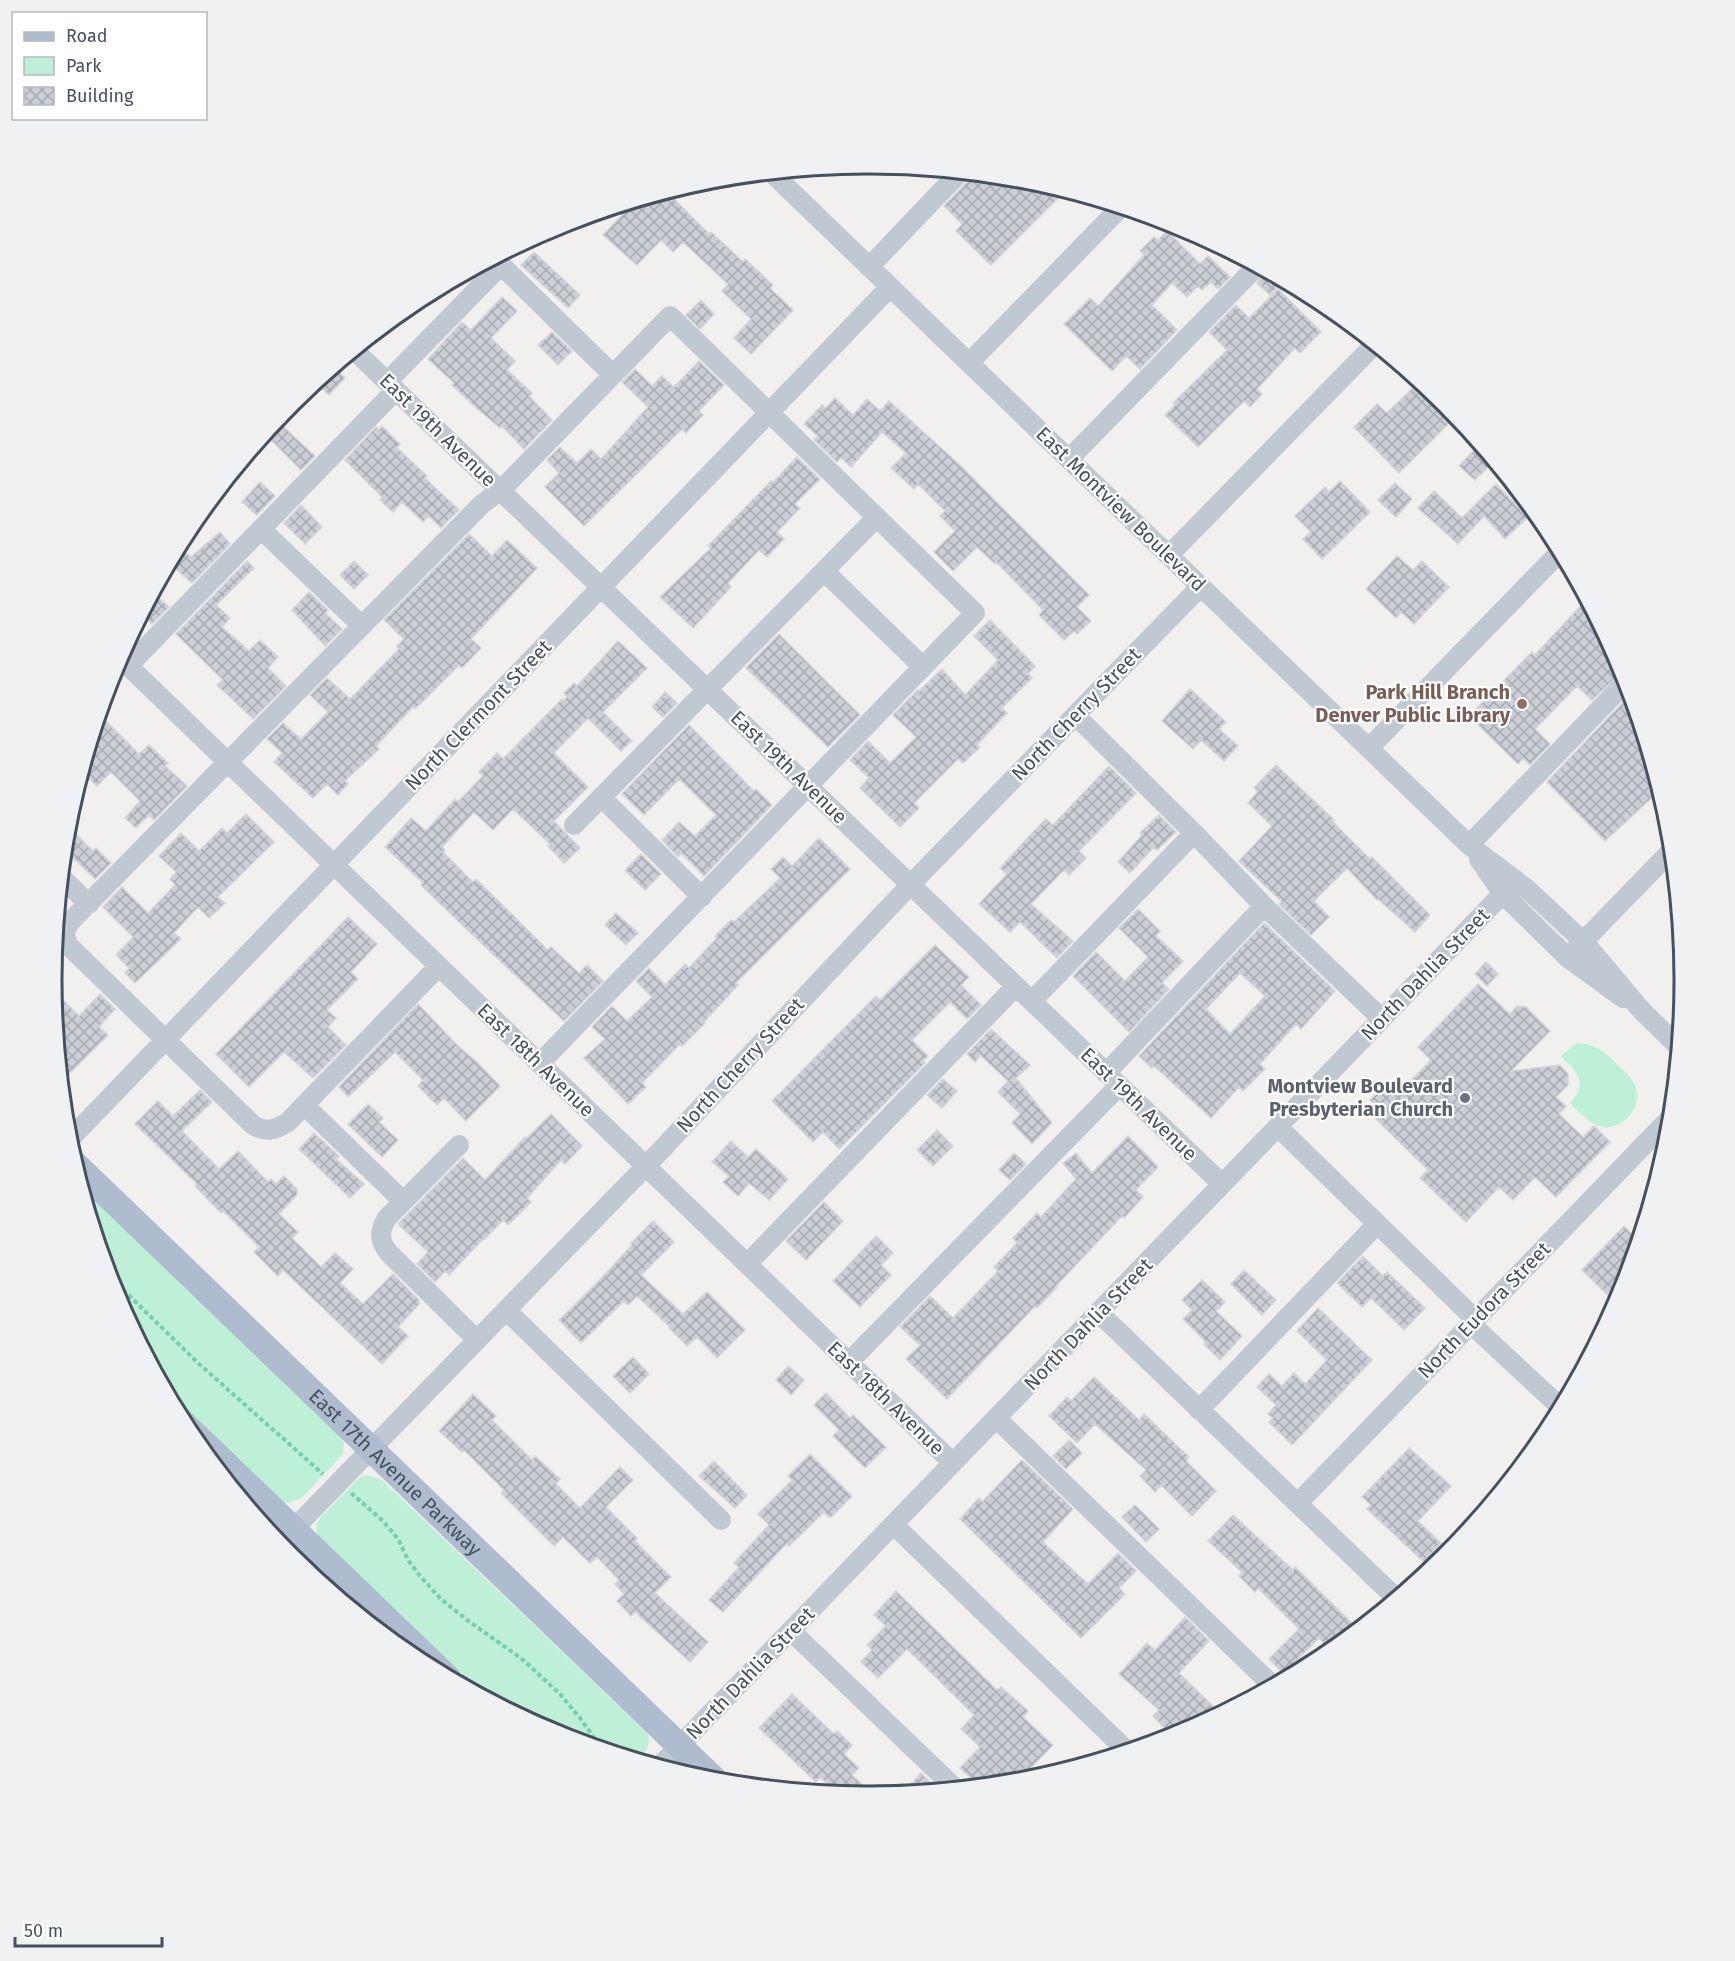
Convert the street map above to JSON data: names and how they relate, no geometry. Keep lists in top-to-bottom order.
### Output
{
  "streets": {
    "main road": ["East 17th Avenue Parkway"],
    "street": [
      "East 19th Avenue",
      "East Montview Boulevard",
      "North Cherry Street",
      "North Clermont Street",
      "North Dahlia Street",
      "East 18th Avenue",
      "North Eudora Street"
    ]
  },
  "crossings": [
    ["East 19th Avenue", "North Cherry Street"],
    ["East 19th Avenue", "North Clermont Street"],
    ["East 19th Avenue", "North Dahlia Street"],
    ["East Montview Boulevard", "North Cherry Street"],
    ["East Montview Boulevard", "North Clermont Street"],
    ["East Montview Boulevard", "North Dahlia Street"],
    ["North Cherry Street", "East 18th Avenue"],
    ["North Cherry Street", "East 17th Avenue Parkway"],
    ["North Clermont Street", "East 18th Avenue"],
    ["North Dahlia Street", "East 18th Avenue"],
    ["North Dahlia Street", "East 17th Avenue Parkway"]
  ],
  "places": ["Park Hill Branch Denver Public Library", "Montview Boulevard Presbyterian Church"],
  "legend": ["Road", "Park", "Building"],
  "scale_bar": "50 m"
}
